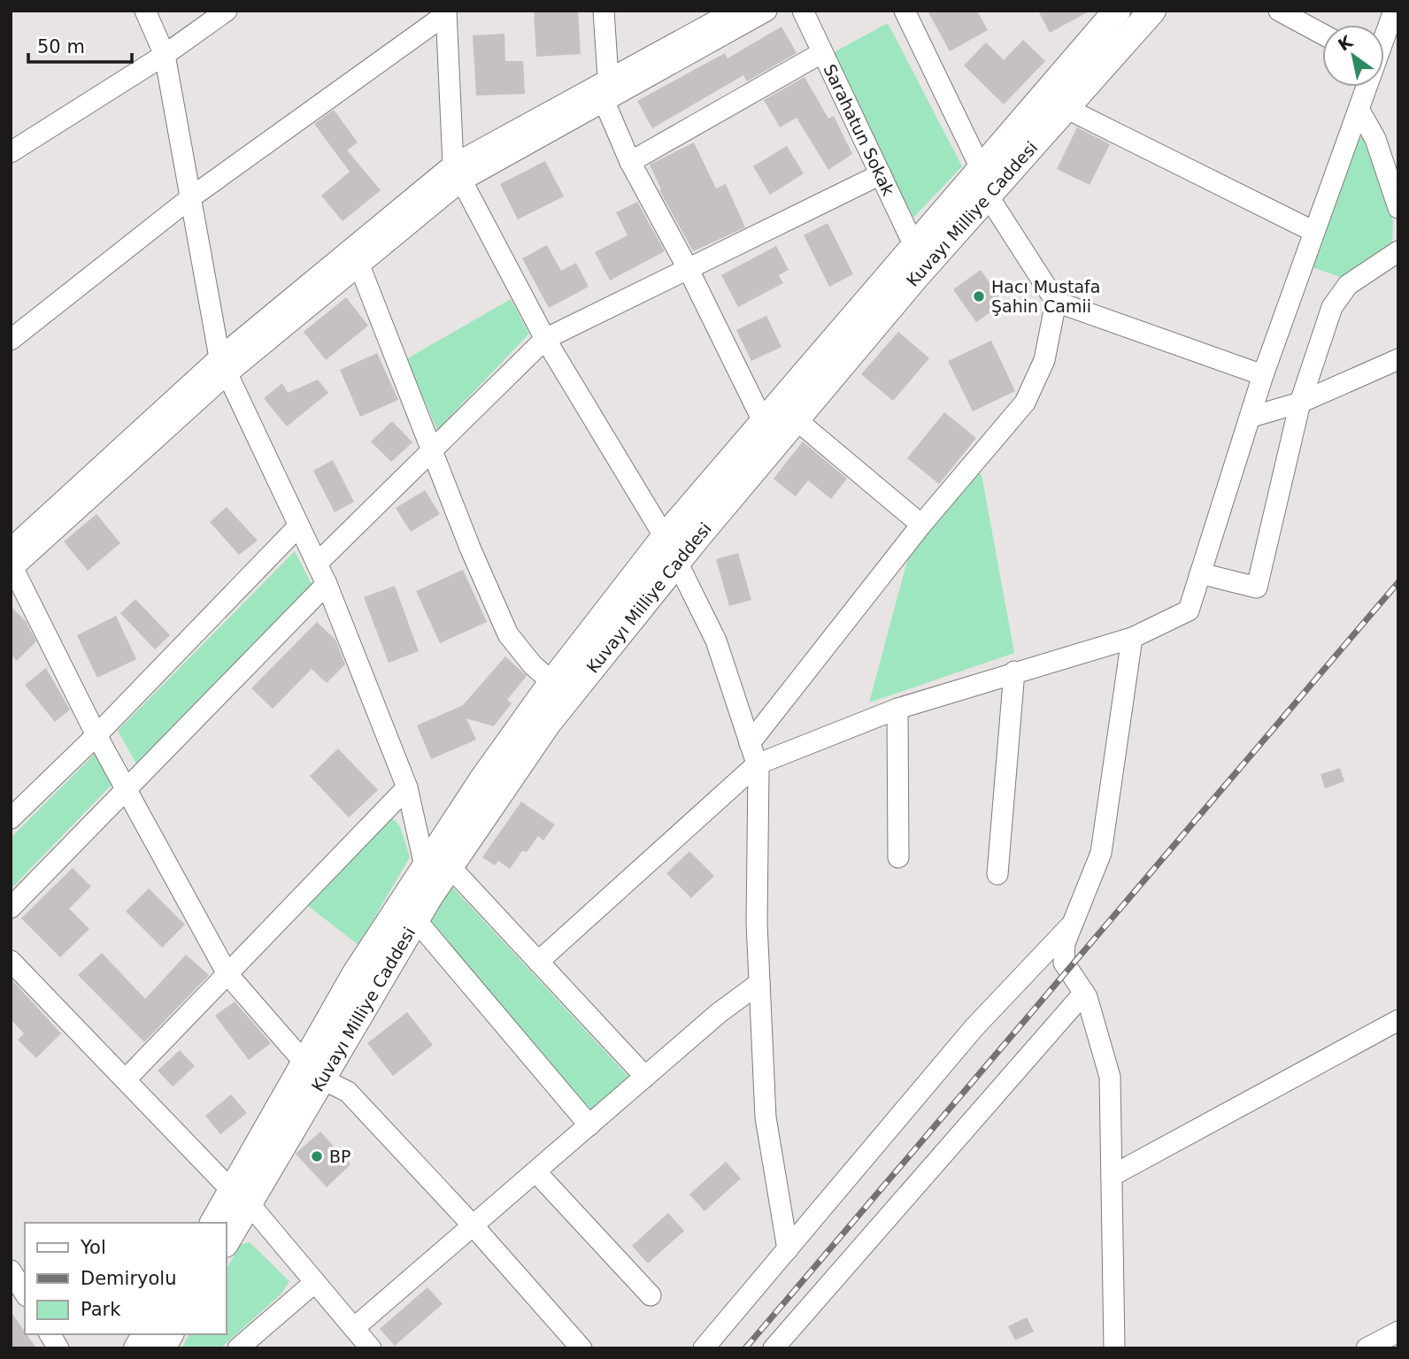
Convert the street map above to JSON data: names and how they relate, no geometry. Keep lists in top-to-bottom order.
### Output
{
  "streets": {
    "main road": ["Kuvayı Milliye Caddesi"],
    "street": ["Sarahatun Sokak"]
  },
  "crossings": [
    ["Sarahatun Sokak", "Kuvayı Milliye Caddesi"]
  ],
  "places": ["Hacı Mustafa Şahin Camii", "BP"],
  "legend": ["Yol", "Demiryolu", "Park"],
  "scale_bar": "50 m",
  "north": "top left"
}
